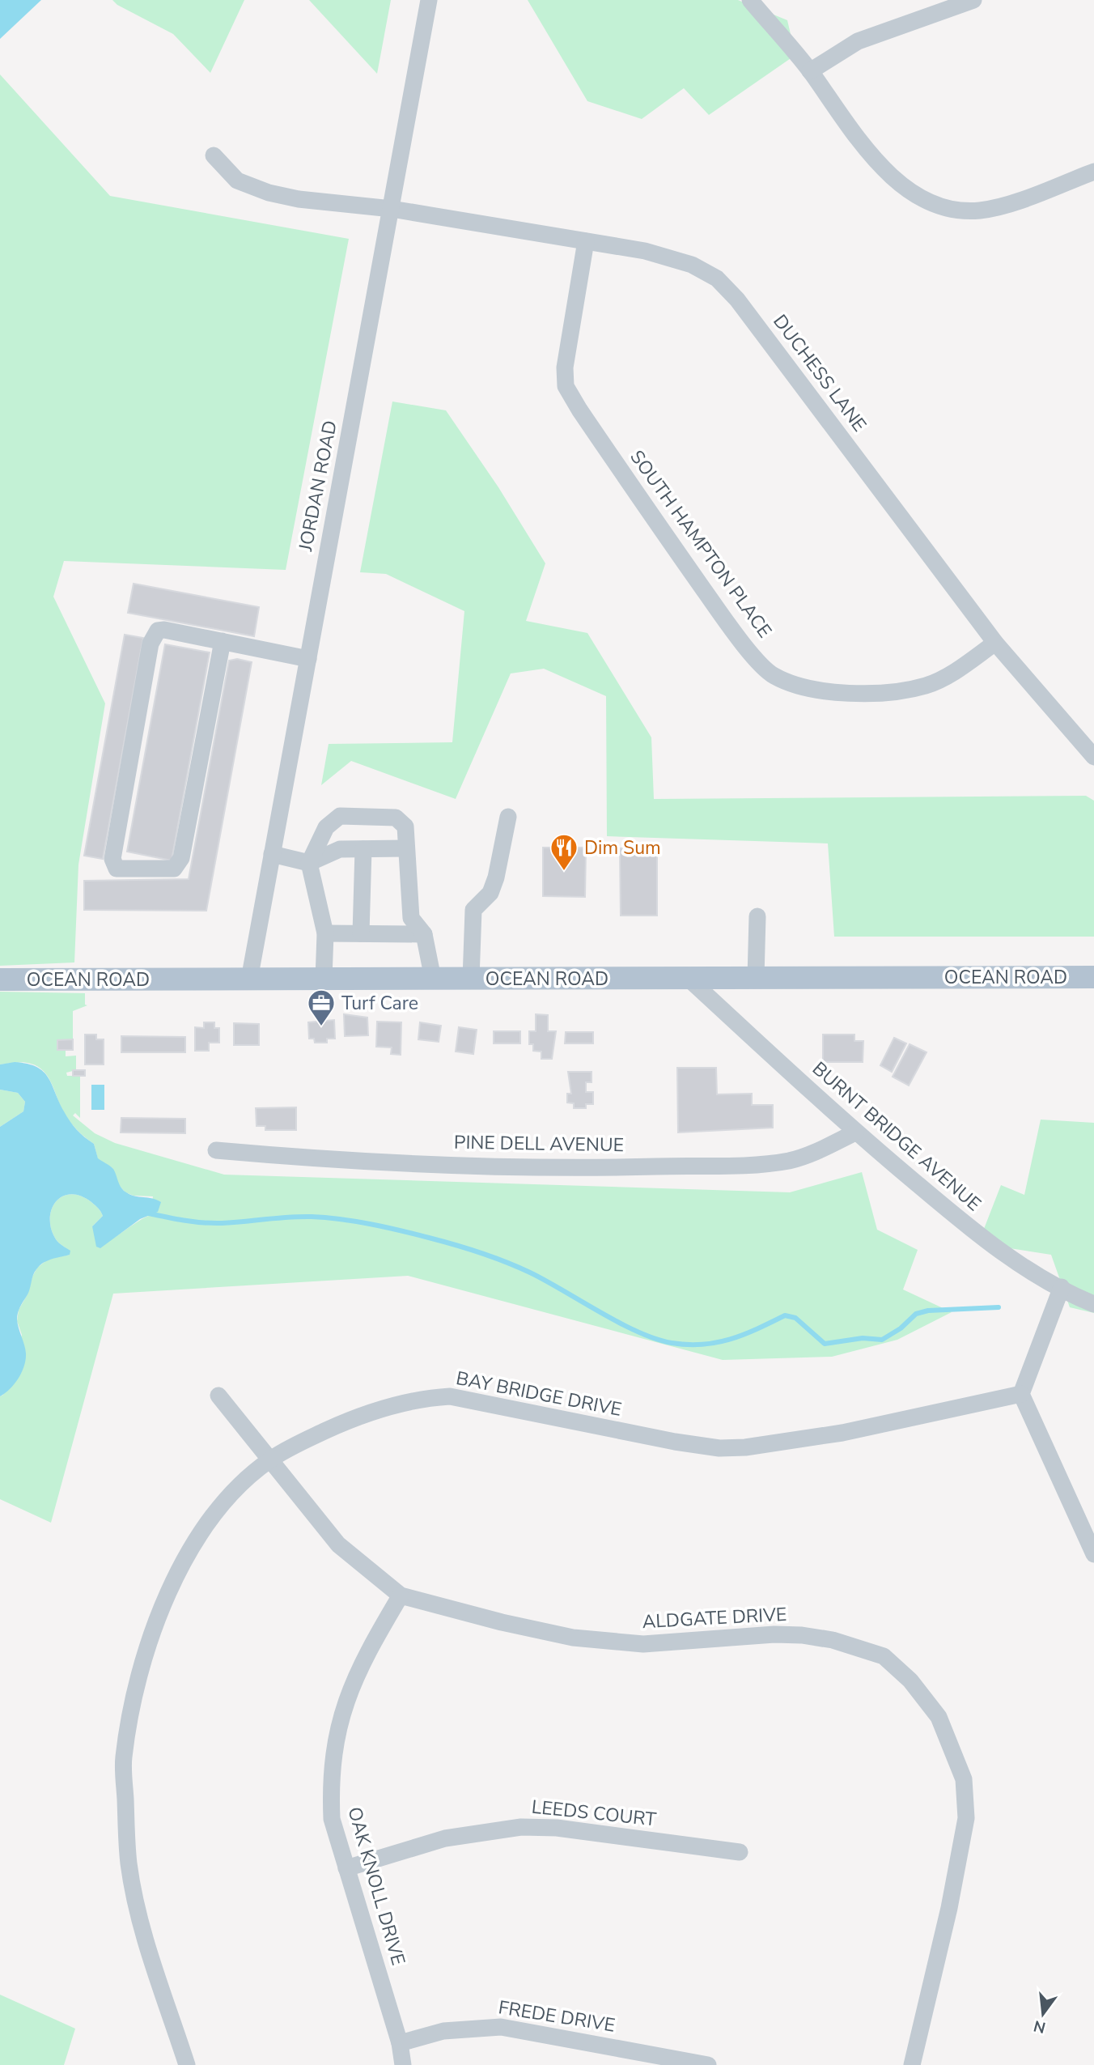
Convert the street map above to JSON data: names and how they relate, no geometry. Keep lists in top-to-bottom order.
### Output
{
  "streets": {
    "main road": ["OCEAN ROAD"],
    "street": [
      "DUCHESS LANE",
      "JORDAN ROAD",
      "SOUTH HAMPTON PLACE",
      "BURNT BRIDGE AVENUE",
      "PINE DELL AVENUE",
      "BAY BRIDGE DRIVE",
      "ALDGATE DRIVE",
      "LEEDS COURT",
      "OAK KNOLL DRIVE",
      "FREDE DRIVE"
    ]
  },
  "crossings": [
    ["DUCHESS LANE", "JORDAN ROAD"],
    ["DUCHESS LANE", "SOUTH HAMPTON PLACE"],
    ["JORDAN ROAD", "OCEAN ROAD"],
    ["OCEAN ROAD", "BURNT BRIDGE AVENUE"],
    ["BURNT BRIDGE AVENUE", "PINE DELL AVENUE"],
    ["BAY BRIDGE DRIVE", "ALDGATE DRIVE"],
    ["ALDGATE DRIVE", "OAK KNOLL DRIVE"],
    ["LEEDS COURT", "OAK KNOLL DRIVE"],
    ["OAK KNOLL DRIVE", "FREDE DRIVE"]
  ],
  "places": {
    "restaurant": ["Dim Sum"],
    "office": ["Turf Care"]
  },
  "north": "bottom"
}
